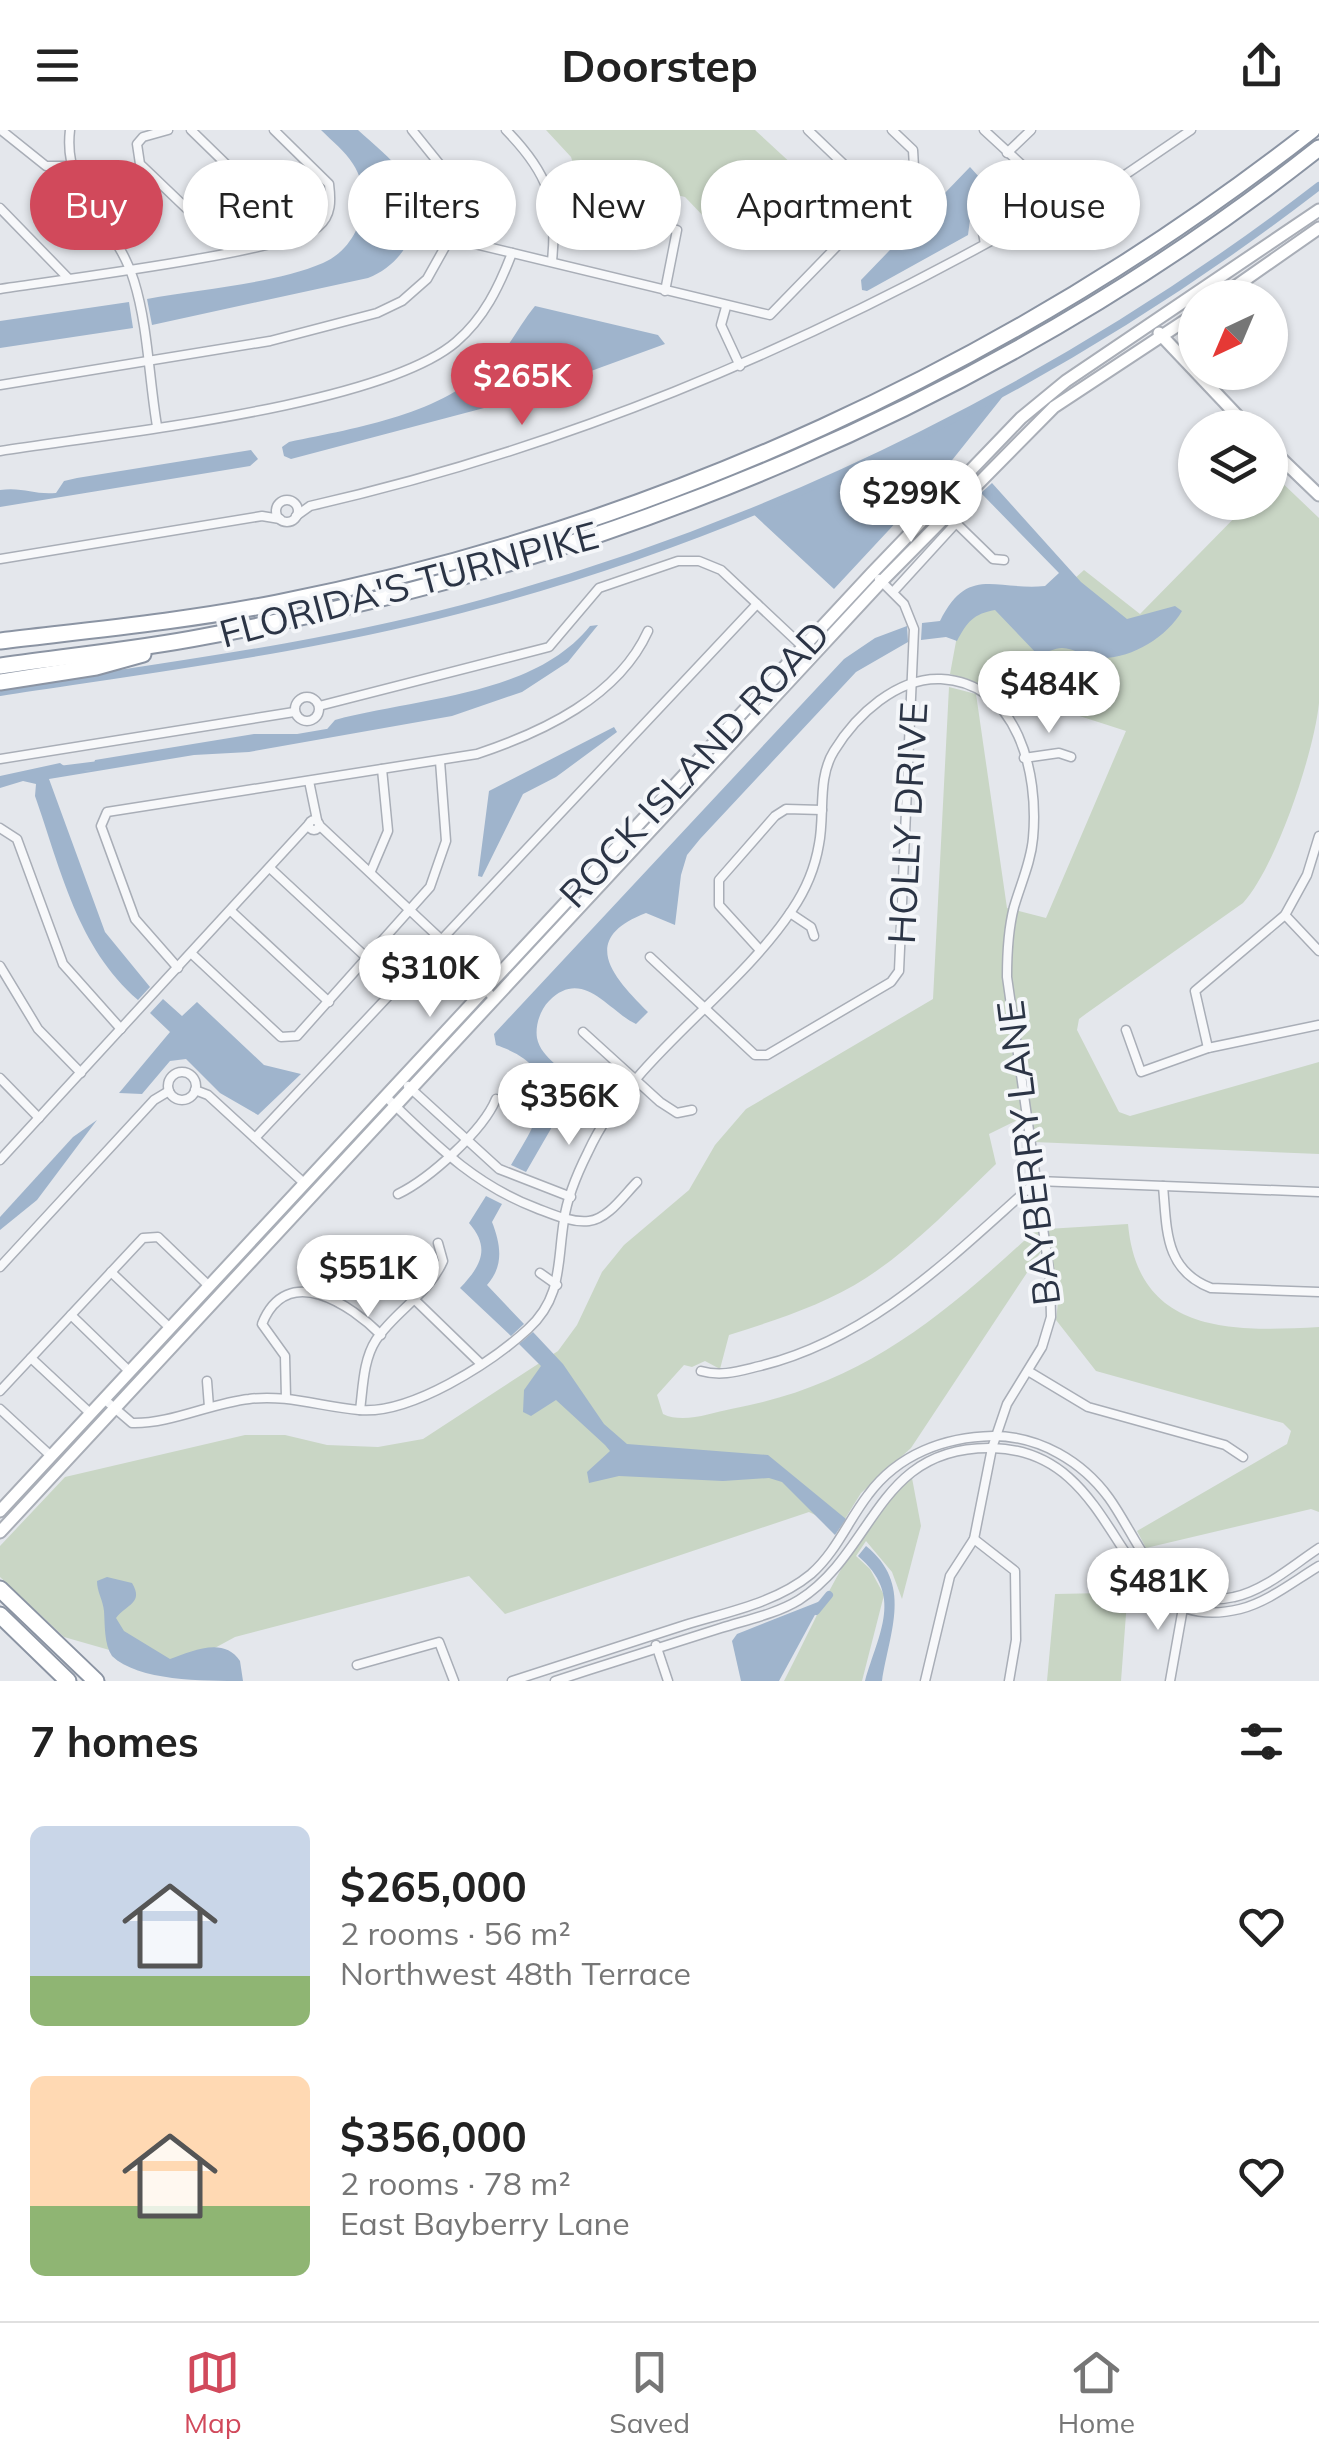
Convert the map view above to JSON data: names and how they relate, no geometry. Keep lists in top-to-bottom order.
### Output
{
  "streets": {
    "highway": ["FLORIDA'S TURNPIKE"],
    "main road": ["ROCK ISLAND ROAD"],
    "street": ["HOLLY DRIVE", "BAYBERRY LANE"]
  },
  "crossings": [
    ["ROCK ISLAND ROAD", "HOLLY DRIVE"],
    ["HOLLY DRIVE", "BAYBERRY LANE"]
  ],
  "north": "bottom left",
  "page": {
    "header": "Doorstep",
    "chip": [
      "Buy",
      "Rent",
      "Filters",
      "New",
      "Apartment",
      "House"
    ],
    "price": [
      "$265K",
      "$299K",
      "$484K",
      "$310K",
      "$356K",
      "$551K",
      "$481K"
    ],
    "heading": "7 homes",
    "list": [
      {
        "name": "$265,000",
        "note": "2 rooms · 56 m² · Northwest 48th Terrace"
      },
      {
        "name": "$356,000",
        "note": "2 rooms · 78 m² · East Bayberry Lane"
      }
    ],
    "tabs": ["Map", "Saved", "Home"]
  }
}
